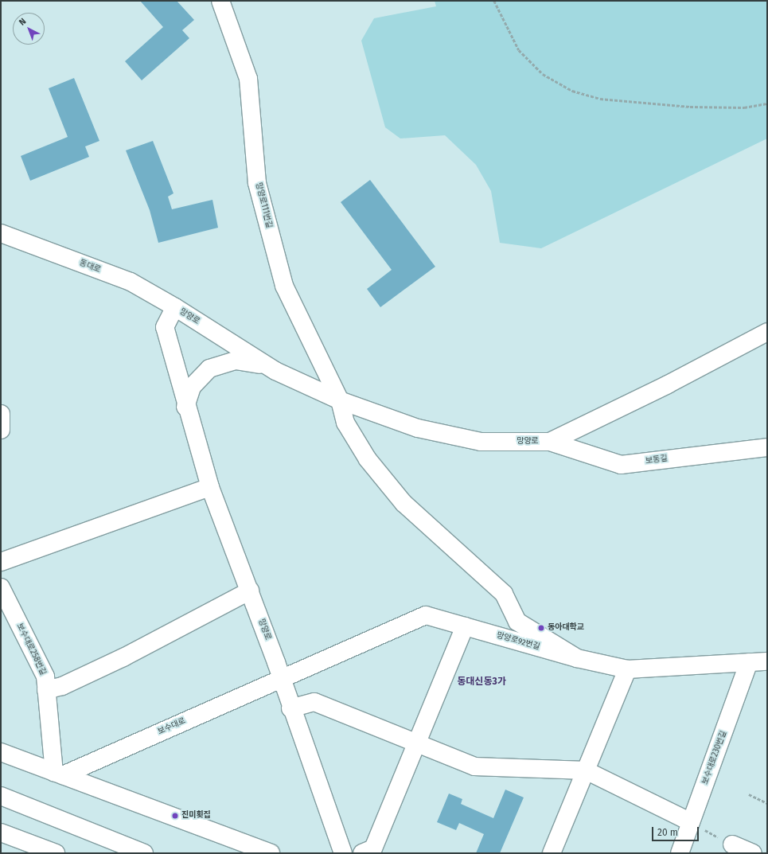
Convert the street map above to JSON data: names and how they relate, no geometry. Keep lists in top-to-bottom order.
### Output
{
  "streets": {
    "street": [
      "망양로111번길",
      "동대로",
      "망양로",
      "보동길",
      "망양로92번길",
      "보수대로258번길",
      "보수대로",
      "보수대로230번길"
    ]
  },
  "crossings": [
    ["망양로111번길", "망양로"],
    ["망양로111번길", "망양로92번길"],
    ["동대로", "망양로"],
    ["망양로", "보동길"],
    ["망양로", "망양로92번길"],
    ["망양로", "보수대로"],
    ["망양로92번길", "보수대로"],
    ["망양로92번길", "보수대로230번길"],
    ["보수대로258번길", "보수대로"]
  ],
  "districts": ["동대신동3가"],
  "places": ["동아대학교", "진미횟집"],
  "scale_bar": "20 m",
  "north": "top left"
}
